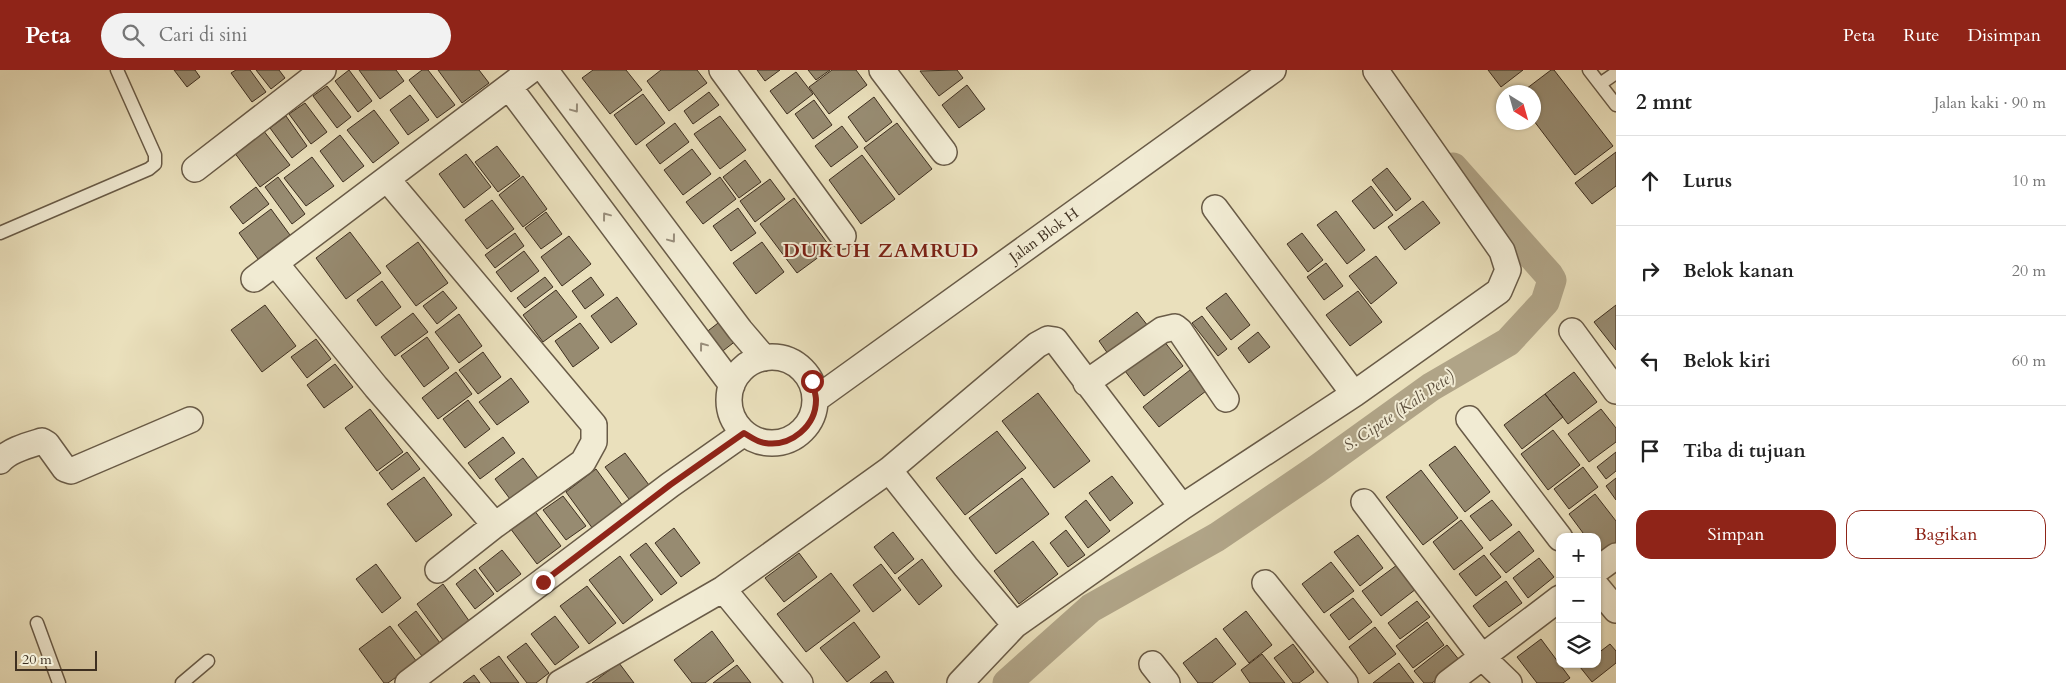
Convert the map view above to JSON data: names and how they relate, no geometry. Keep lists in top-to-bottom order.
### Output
{
  "streets": {
    "street": ["Jalan Blok H"]
  },
  "districts": ["DUKUH ZAMRUD"],
  "water": ["S. Cipete (Kali Pete)"],
  "scale_bar": "20 m",
  "north": "bottom right",
  "page": {
    "header": "Peta",
    "search": "Cari di sini",
    "nav": ["Peta", "Rute", "Disimpan"],
    "heading": ["2 mnt", "Jalan kaki · 90 m"],
    "list": [
      ["Lurus", "10 m"],
      ["Belok kanan", "20 m"],
      ["Belok kiri", "60 m"],
      "Tiba di tujuan"
    ],
    "buttons": ["Simpan", "Bagikan"],
    "map_buttons": ["+", "−"],
    "scale": "20 m"
  }
}
